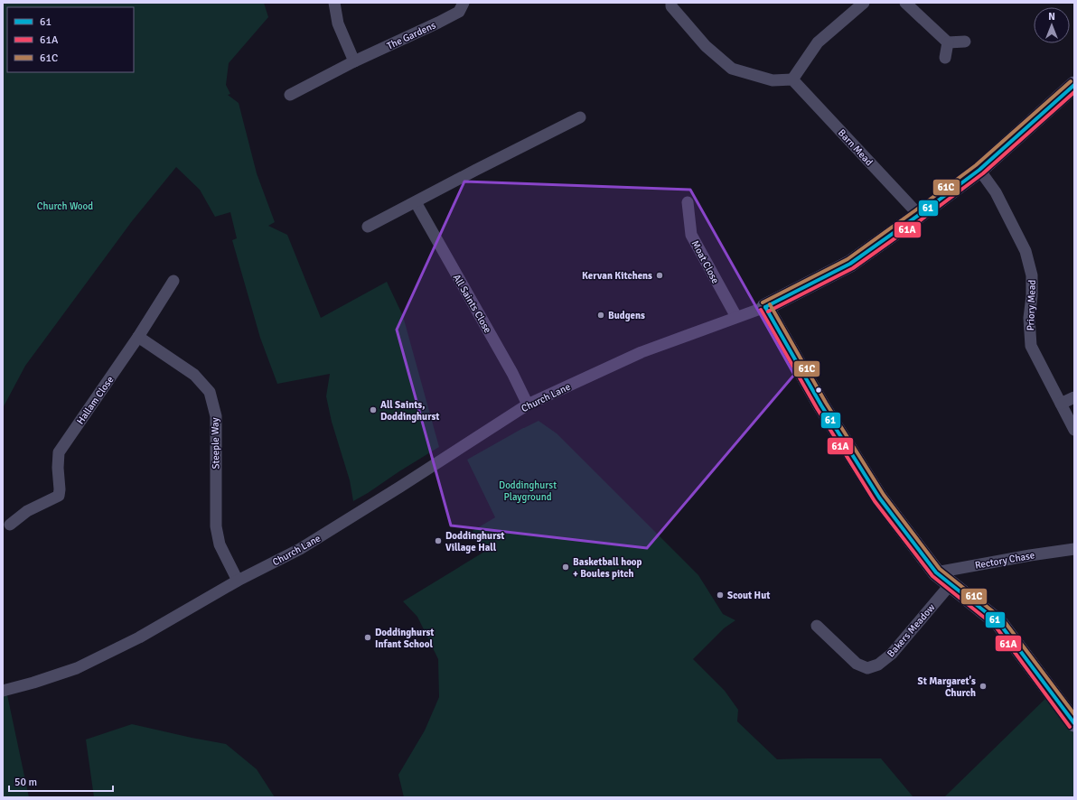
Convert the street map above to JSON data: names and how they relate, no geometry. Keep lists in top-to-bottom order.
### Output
{
  "streets": {
    "street": [
      "The Gardens",
      "Barn Mead",
      "Moat Close",
      "All Saints Close",
      "Priory Mead",
      "Church Lane",
      "Hallam Close",
      "Steeple Way",
      "Rectory Chase",
      "Bakers Meadow"
    ]
  },
  "crossings": [
    ["Barn Mead", "Church Lane"],
    ["Moat Close", "Church Lane"],
    ["All Saints Close", "Church Lane"],
    ["Priory Mead", "Church Lane"],
    ["Church Lane", "Steeple Way"],
    ["Hallam Close", "Steeple Way"]
  ],
  "parks": ["Church Wood", "Doddinghurst Playground"],
  "places": [
    "Kervan Kitchens",
    "Budgens",
    "All Saints, Doddinghurst",
    "Doddinghurst Village Hall",
    "Basketball hoop + Boules pitch",
    "Scout Hut",
    "Doddinghurst Infant School",
    "St Margaret's Church"
  ],
  "lines": ["transit line 61C", "transit line 61", "transit line 61A"],
  "legend": ["61", "61A", "61C"],
  "scale_bar": "50 m",
  "north": "top"
}
